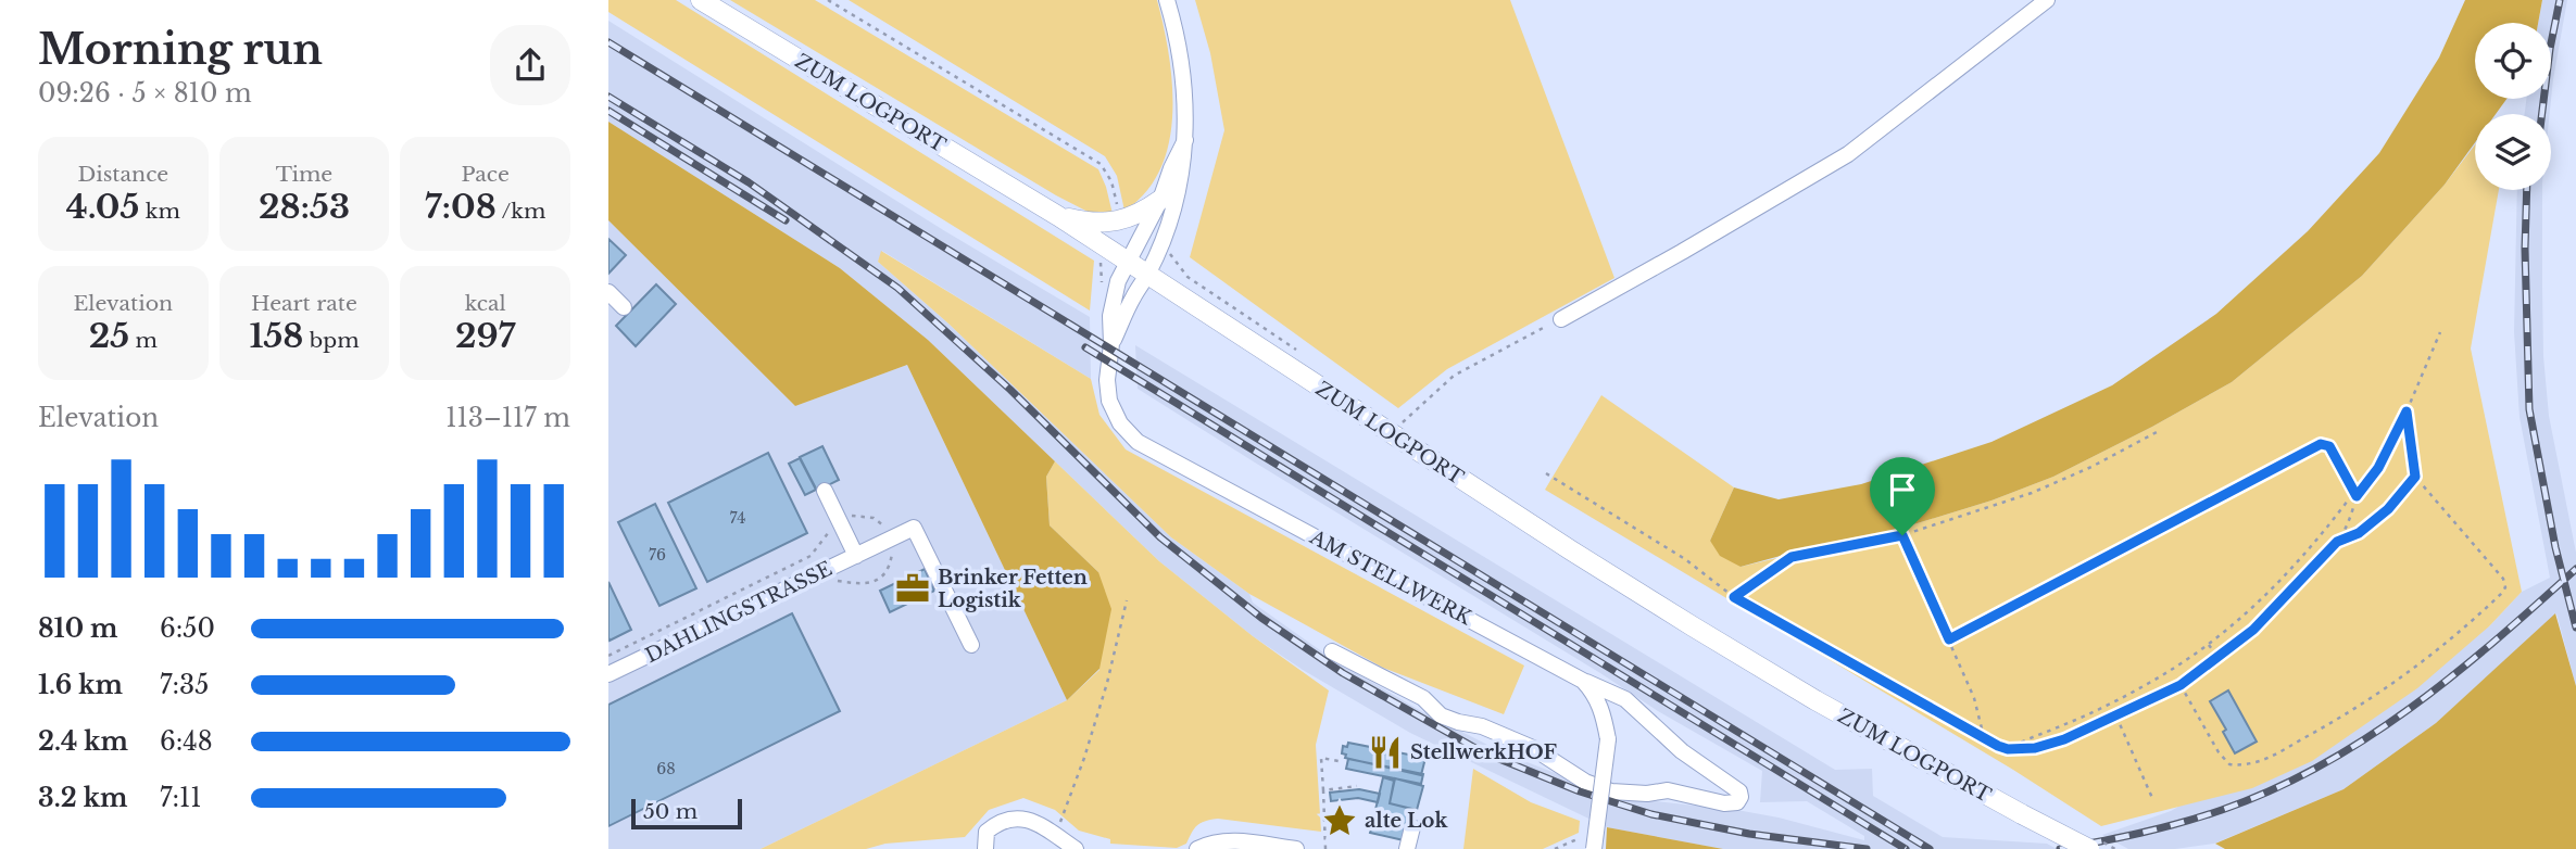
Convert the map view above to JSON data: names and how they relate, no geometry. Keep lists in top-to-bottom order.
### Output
{
  "streets": {
    "main road": ["ZUM LOGPORT"],
    "street": ["AM STELLWERK", "DAHLINGSTRASSE"]
  },
  "crossings": [
    ["ZUM LOGPORT", "AM STELLWERK"]
  ],
  "places": {
    "office": ["Brinker Fetten Logistik"],
    "restaurant": ["StellwerkHOF"],
    "place": ["alte Lok"]
  },
  "house_numbers": ["74", "76", "68"],
  "scale_bar": "50 m",
  "page": {
    "heading": ["Morning run", "09:26 · 5 × 810 m"],
    "stats": [
      ["Distance", "4.05 km"],
      ["Time", "28:53"],
      ["Pace", "7:08 /km"],
      ["Elevation", "25 m"],
      ["Heart rate", "158 bpm"],
      ["kcal", "297"]
    ],
    "chart": ["Elevation", "113–117 m"],
    "list": [
      {
        "name": "810 m",
        "note": "6:50"
      },
      {
        "name": "1.6 km",
        "note": "7:35"
      },
      {
        "name": "2.4 km",
        "note": "6:48"
      },
      {
        "name": "3.2 km",
        "note": "7:11"
      }
    ],
    "scale": "50 m"
  }
}
